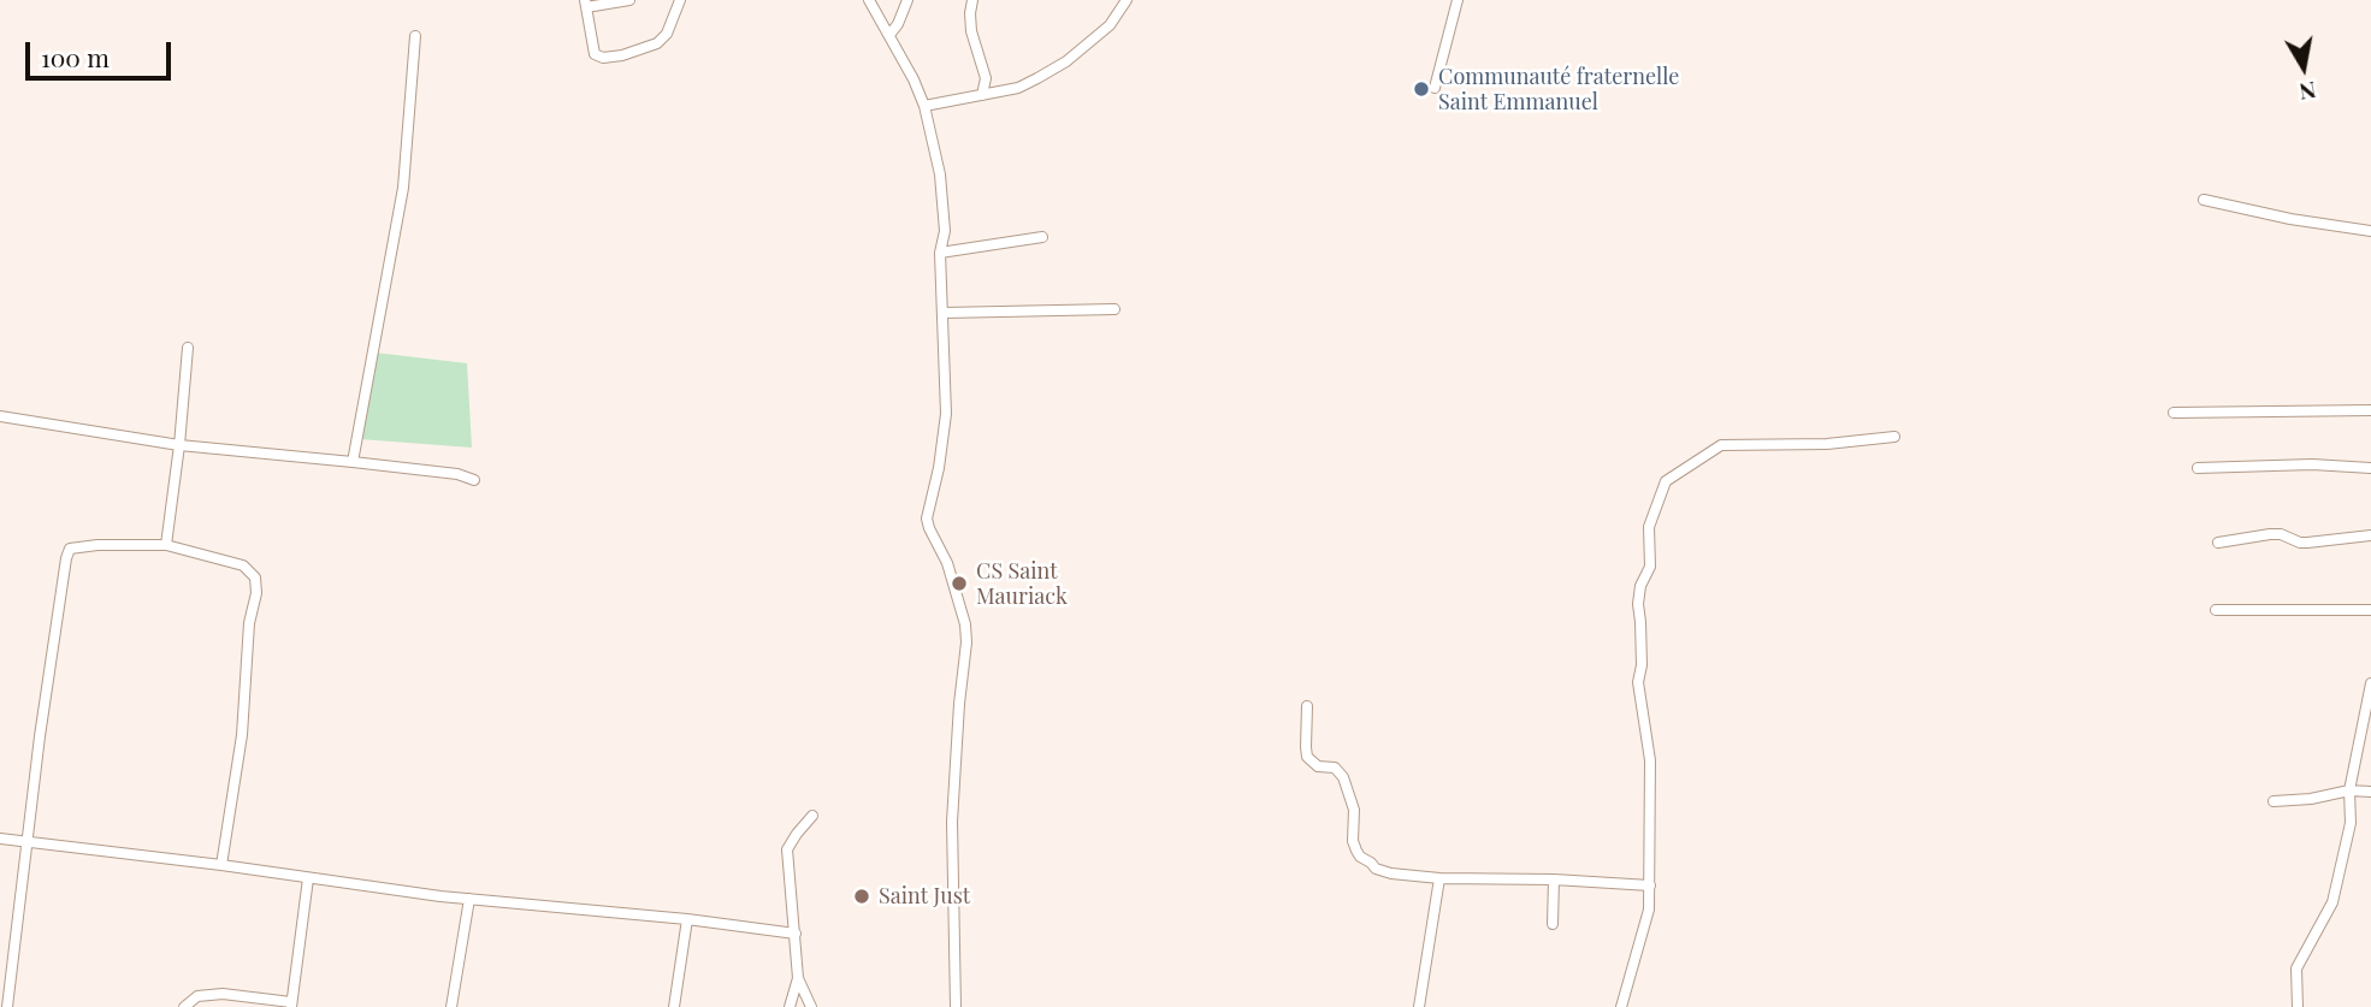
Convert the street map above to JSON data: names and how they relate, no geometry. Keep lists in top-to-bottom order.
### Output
{
  "places": ["Communauté fraternelle Saint Emmanuel", "CS Saint Mauriack", "Saint Just"],
  "scale_bar": "100 m",
  "north": "bottom"
}
